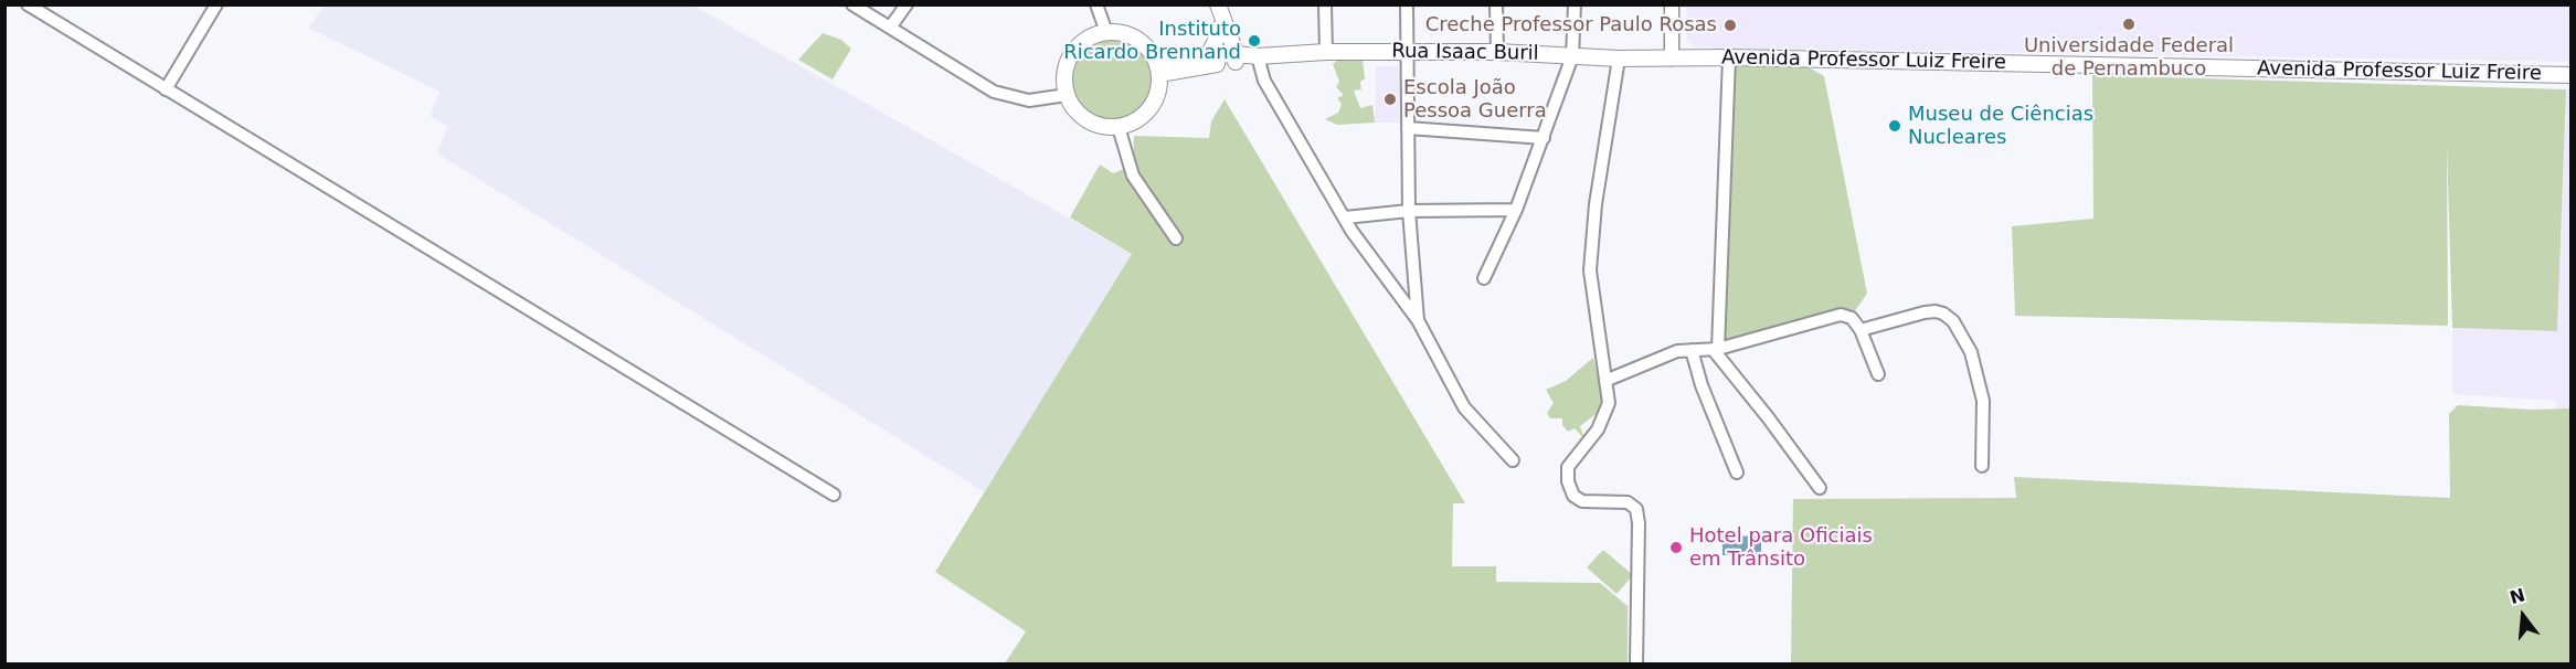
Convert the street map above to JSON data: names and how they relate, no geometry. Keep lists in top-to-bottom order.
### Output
{
  "streets": {
    "main road": ["Rua Isaac Buril", "Avenida Professor Luiz Freire"]
  },
  "crossings": [
    ["Rua Isaac Buril", "Avenida Professor Luiz Freire"]
  ],
  "places": [
    "Universidade Federal de Pernambuco",
    "Creche Professor Paulo Rosas",
    "Instituto Ricardo Brennand",
    "Escola João Pessoa Guerra",
    "Museu de Ciências Nucleares",
    "Hotel para Oficiais em Trânsito"
  ],
  "north": "top"
}
